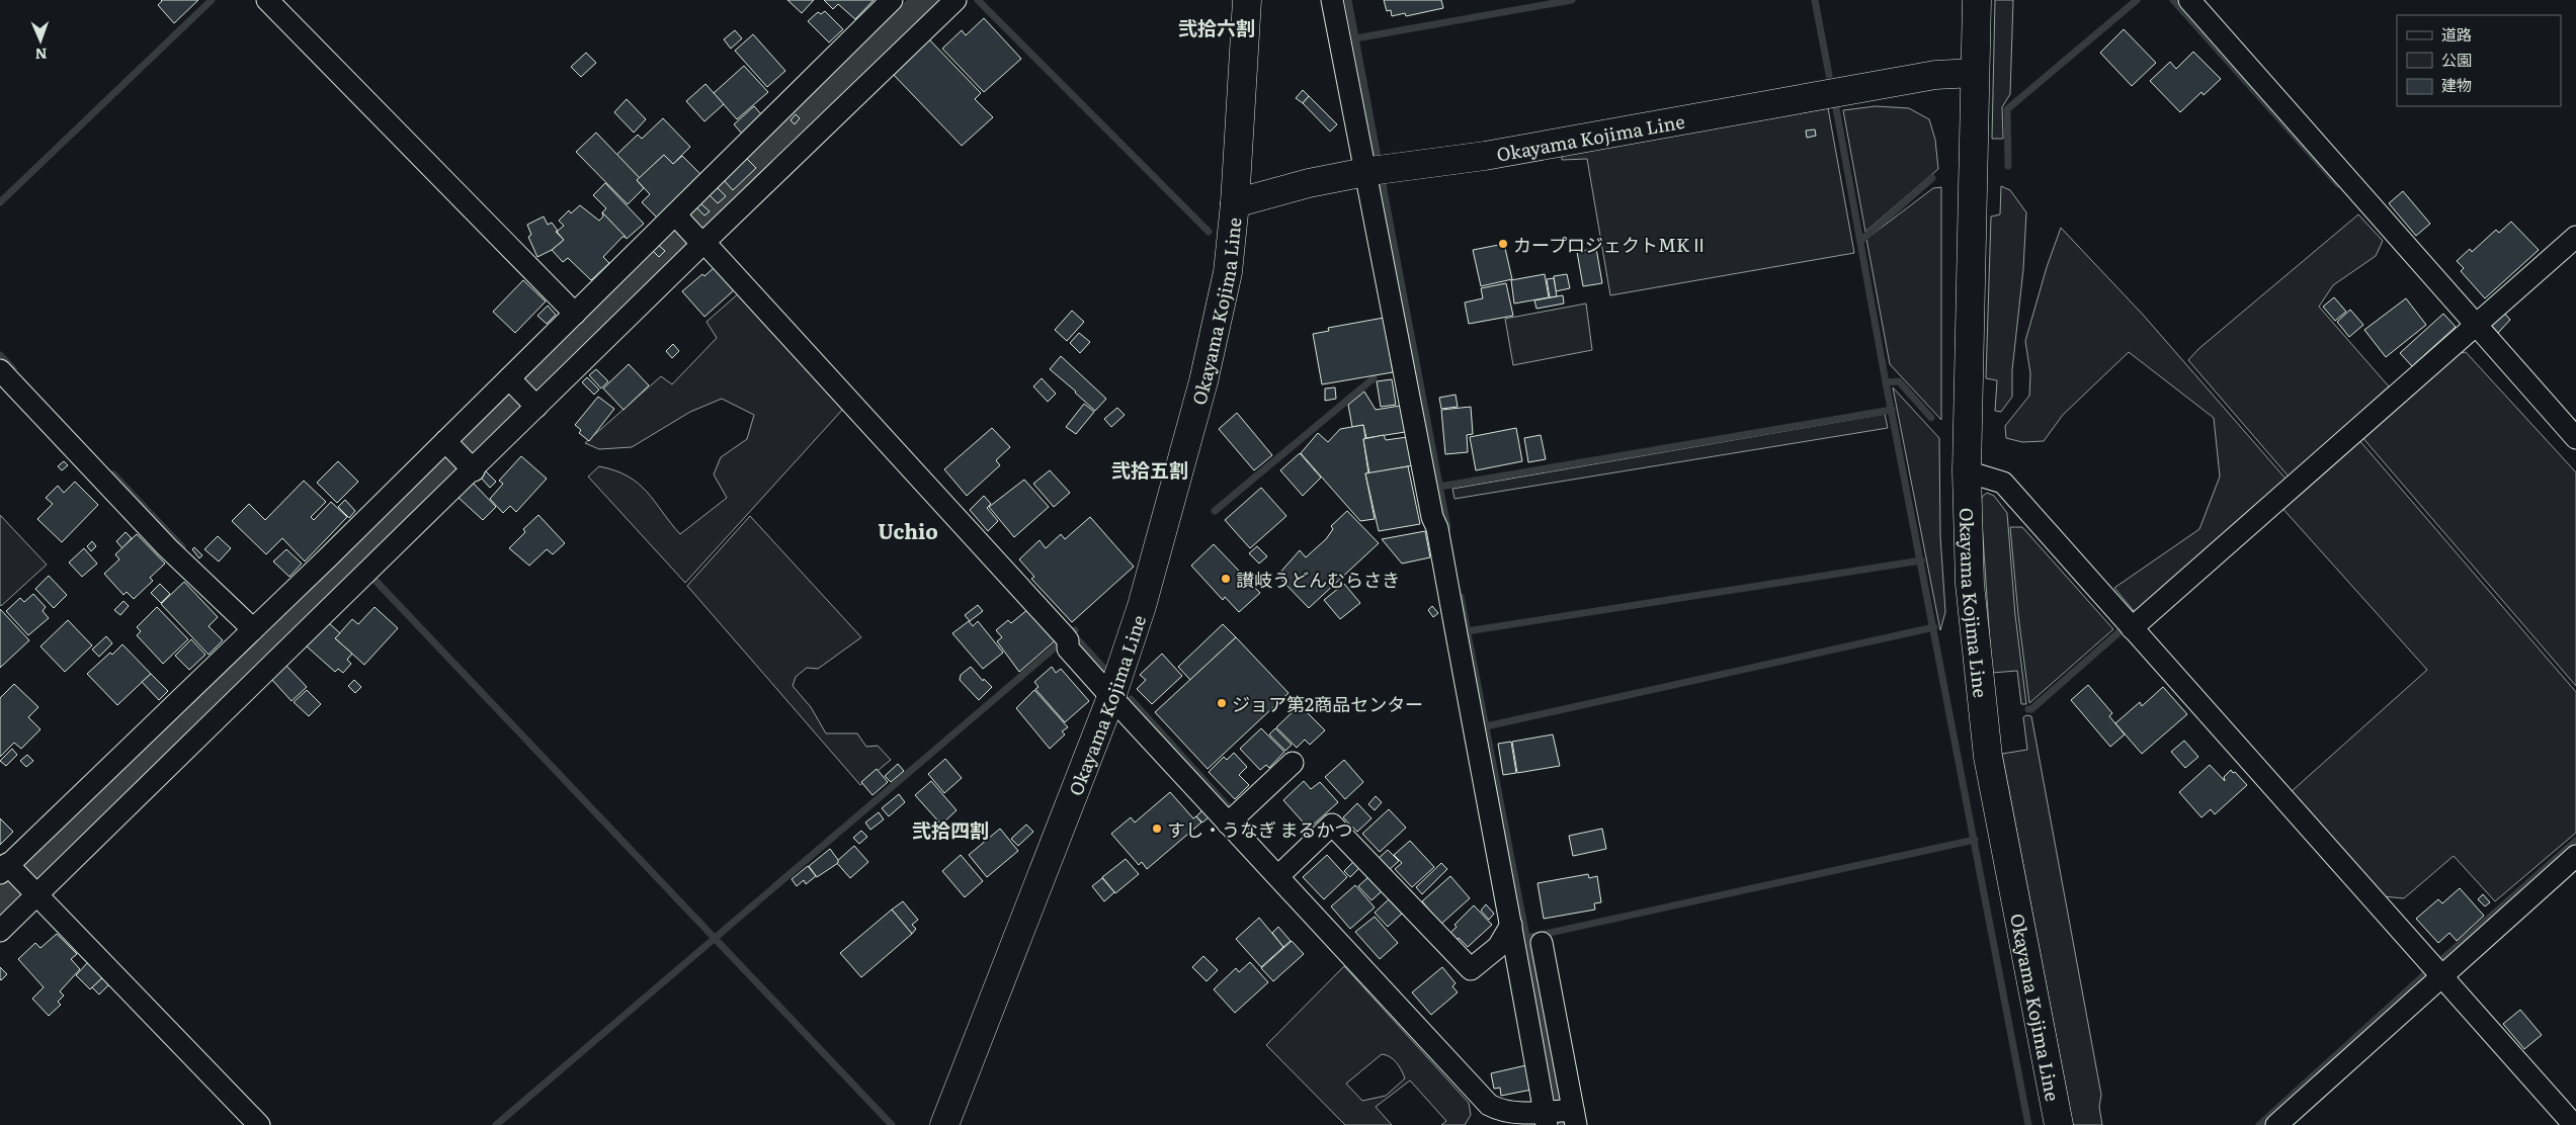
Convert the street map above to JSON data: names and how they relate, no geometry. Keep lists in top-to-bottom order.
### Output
{
  "streets": {
    "main road": ["Okayama Kojima Line"]
  },
  "districts": [
    "弐拾六割",
    "弐拾五割",
    "Uchio",
    "弐拾四割"
  ],
  "places": [
    "カープロジェクトMKⅡ",
    "讃岐うどんむらさき",
    "ジョア第2商品センター",
    "すし・うなぎ まるかつ"
  ],
  "legend": ["道路", "公園", "建物"],
  "north": "bottom"
}
